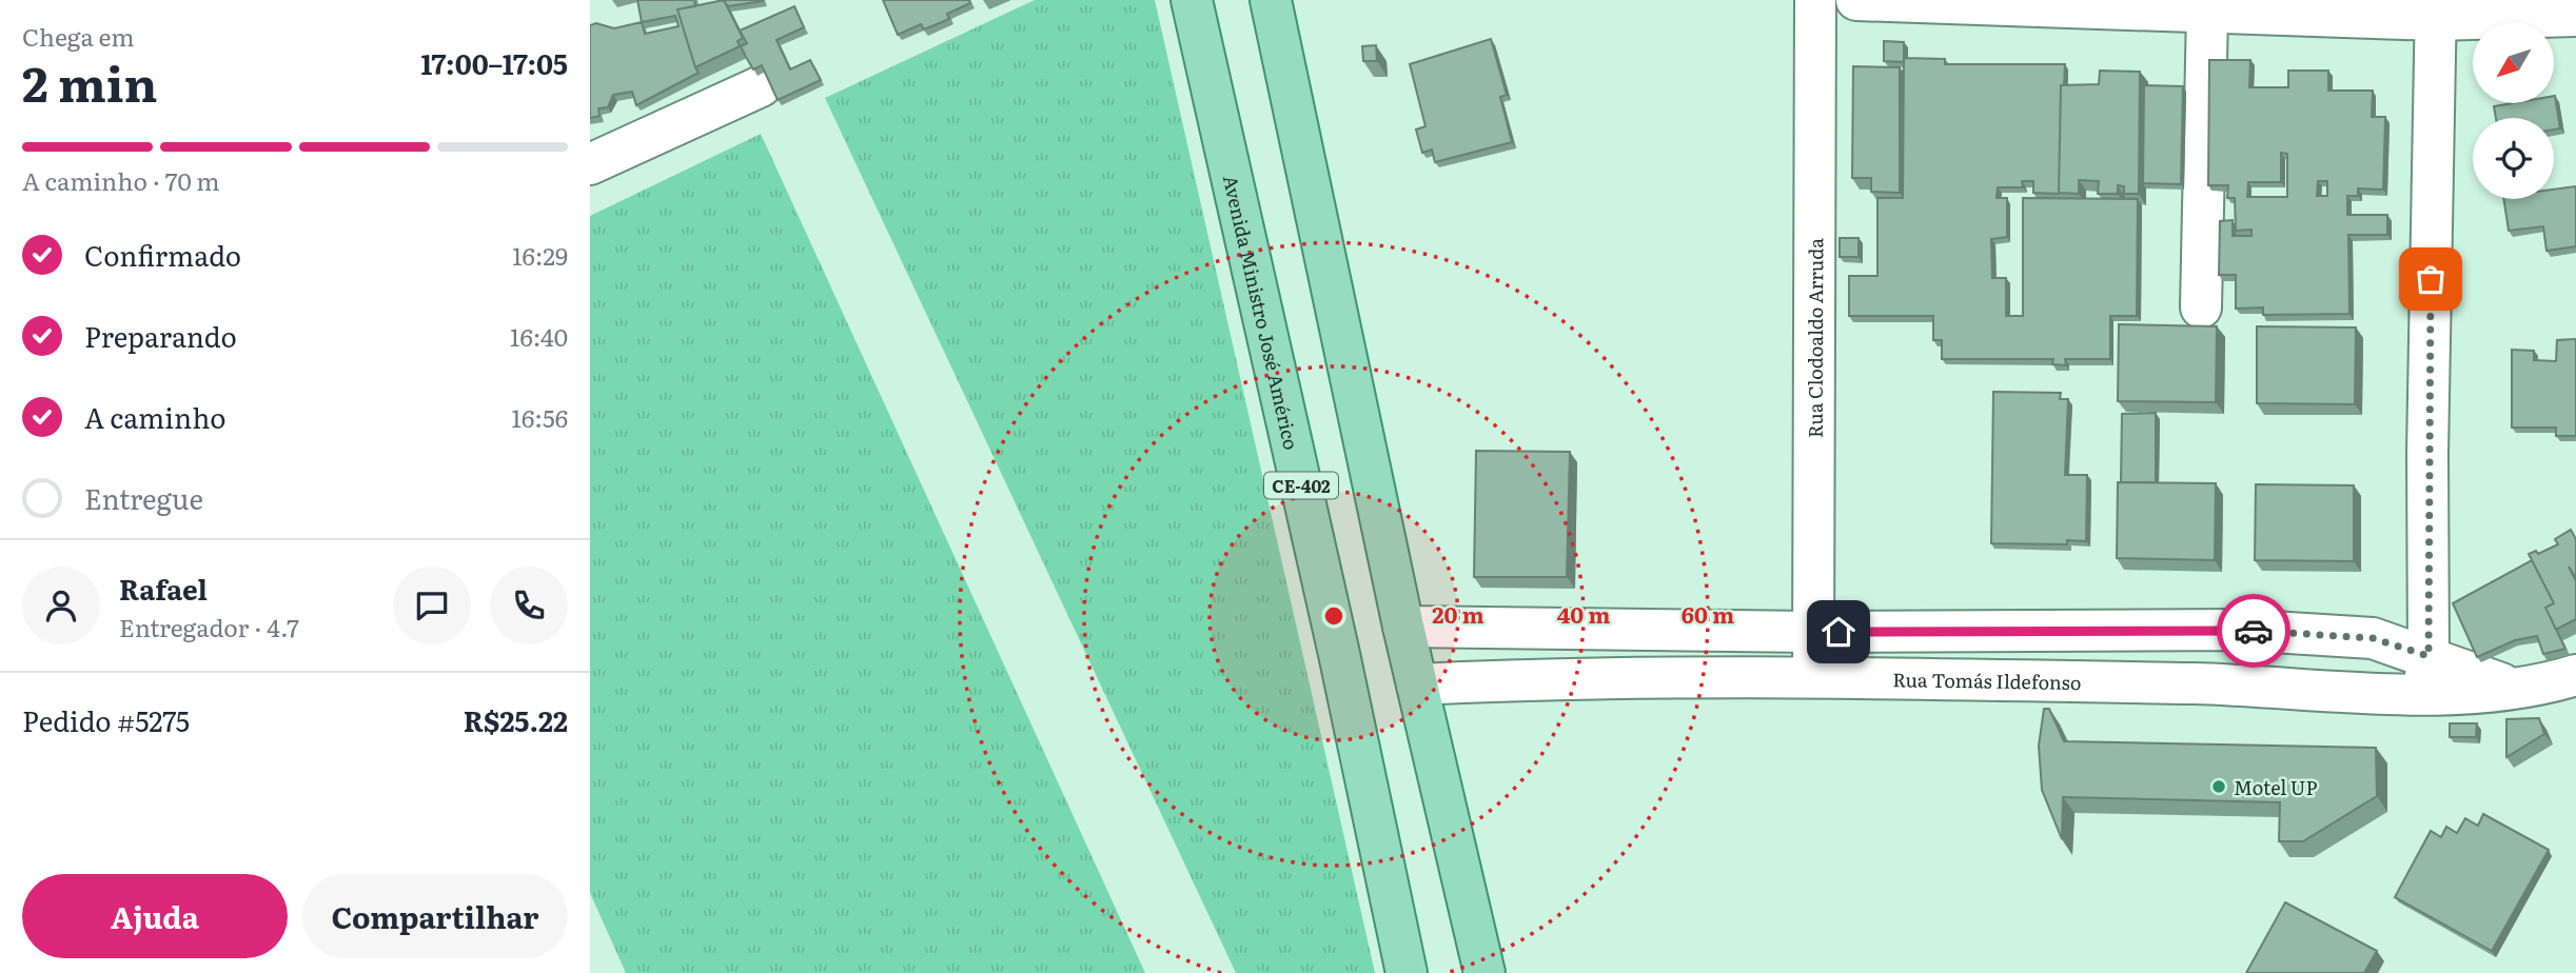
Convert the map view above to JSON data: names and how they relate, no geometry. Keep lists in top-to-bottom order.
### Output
{
  "streets": {
    "main road": ["Avenida Ministro José Américo", "CE-402"],
    "street": ["Rua Clodoaldo Arruda", "Rua Tomás Ildefonso"]
  },
  "crossings": [
    ["Rua Clodoaldo Arruda", "Rua Tomás Ildefonso"]
  ],
  "places": ["Motel UP"],
  "north": "bottom left",
  "page": {
    "heading": ["2 min", "Chega em", "17:00–17:05"],
    "panel": [
      "Rafael",
      "Entregador · 4.7",
      "Pedido #5275",
      "R$25.22"
    ],
    "bar": "A caminho · 70 m",
    "list": [
      ["Confirmado", "16:29"],
      ["Preparando", "16:40"],
      ["A caminho", "16:56"],
      "Entregue"
    ],
    "buttons": ["Ajuda", "Compartilhar"]
  },
  "rings": ["20 m", "40 m", "60 m"]
}
